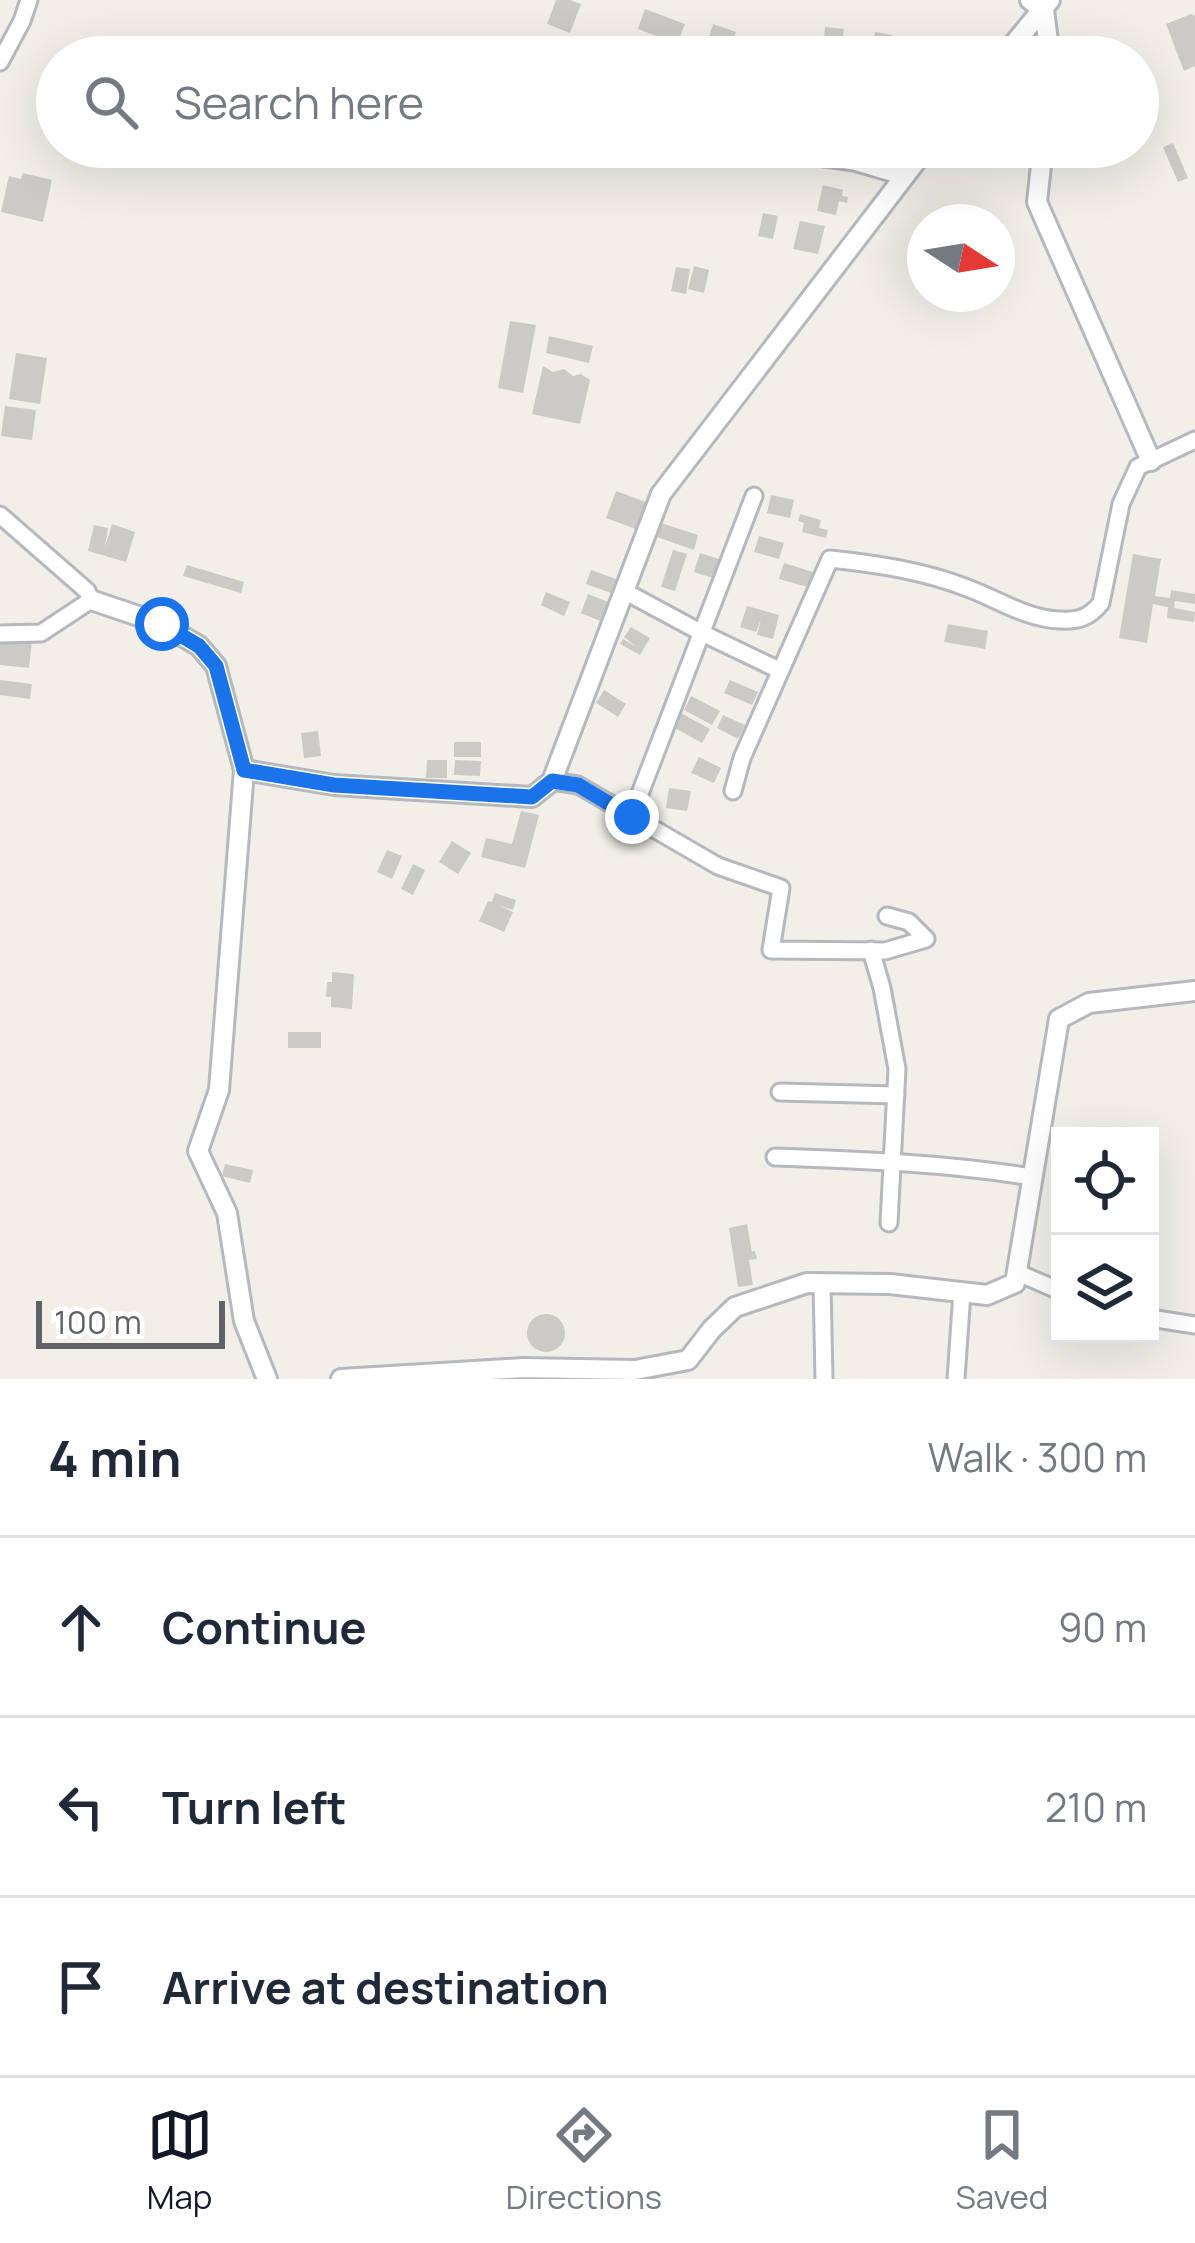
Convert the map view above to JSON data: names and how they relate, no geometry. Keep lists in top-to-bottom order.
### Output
{
  "scale_bar": "100 m",
  "north": "right",
  "page": {
    "search": "Search here",
    "scale": "100 m",
    "heading": ["4 min", "Walk · 300 m"],
    "list": [
      ["Continue", "90 m"],
      ["Turn left", "210 m"],
      "Arrive at destination"
    ],
    "nav": ["Map", "Directions", "Saved"]
  }
}
